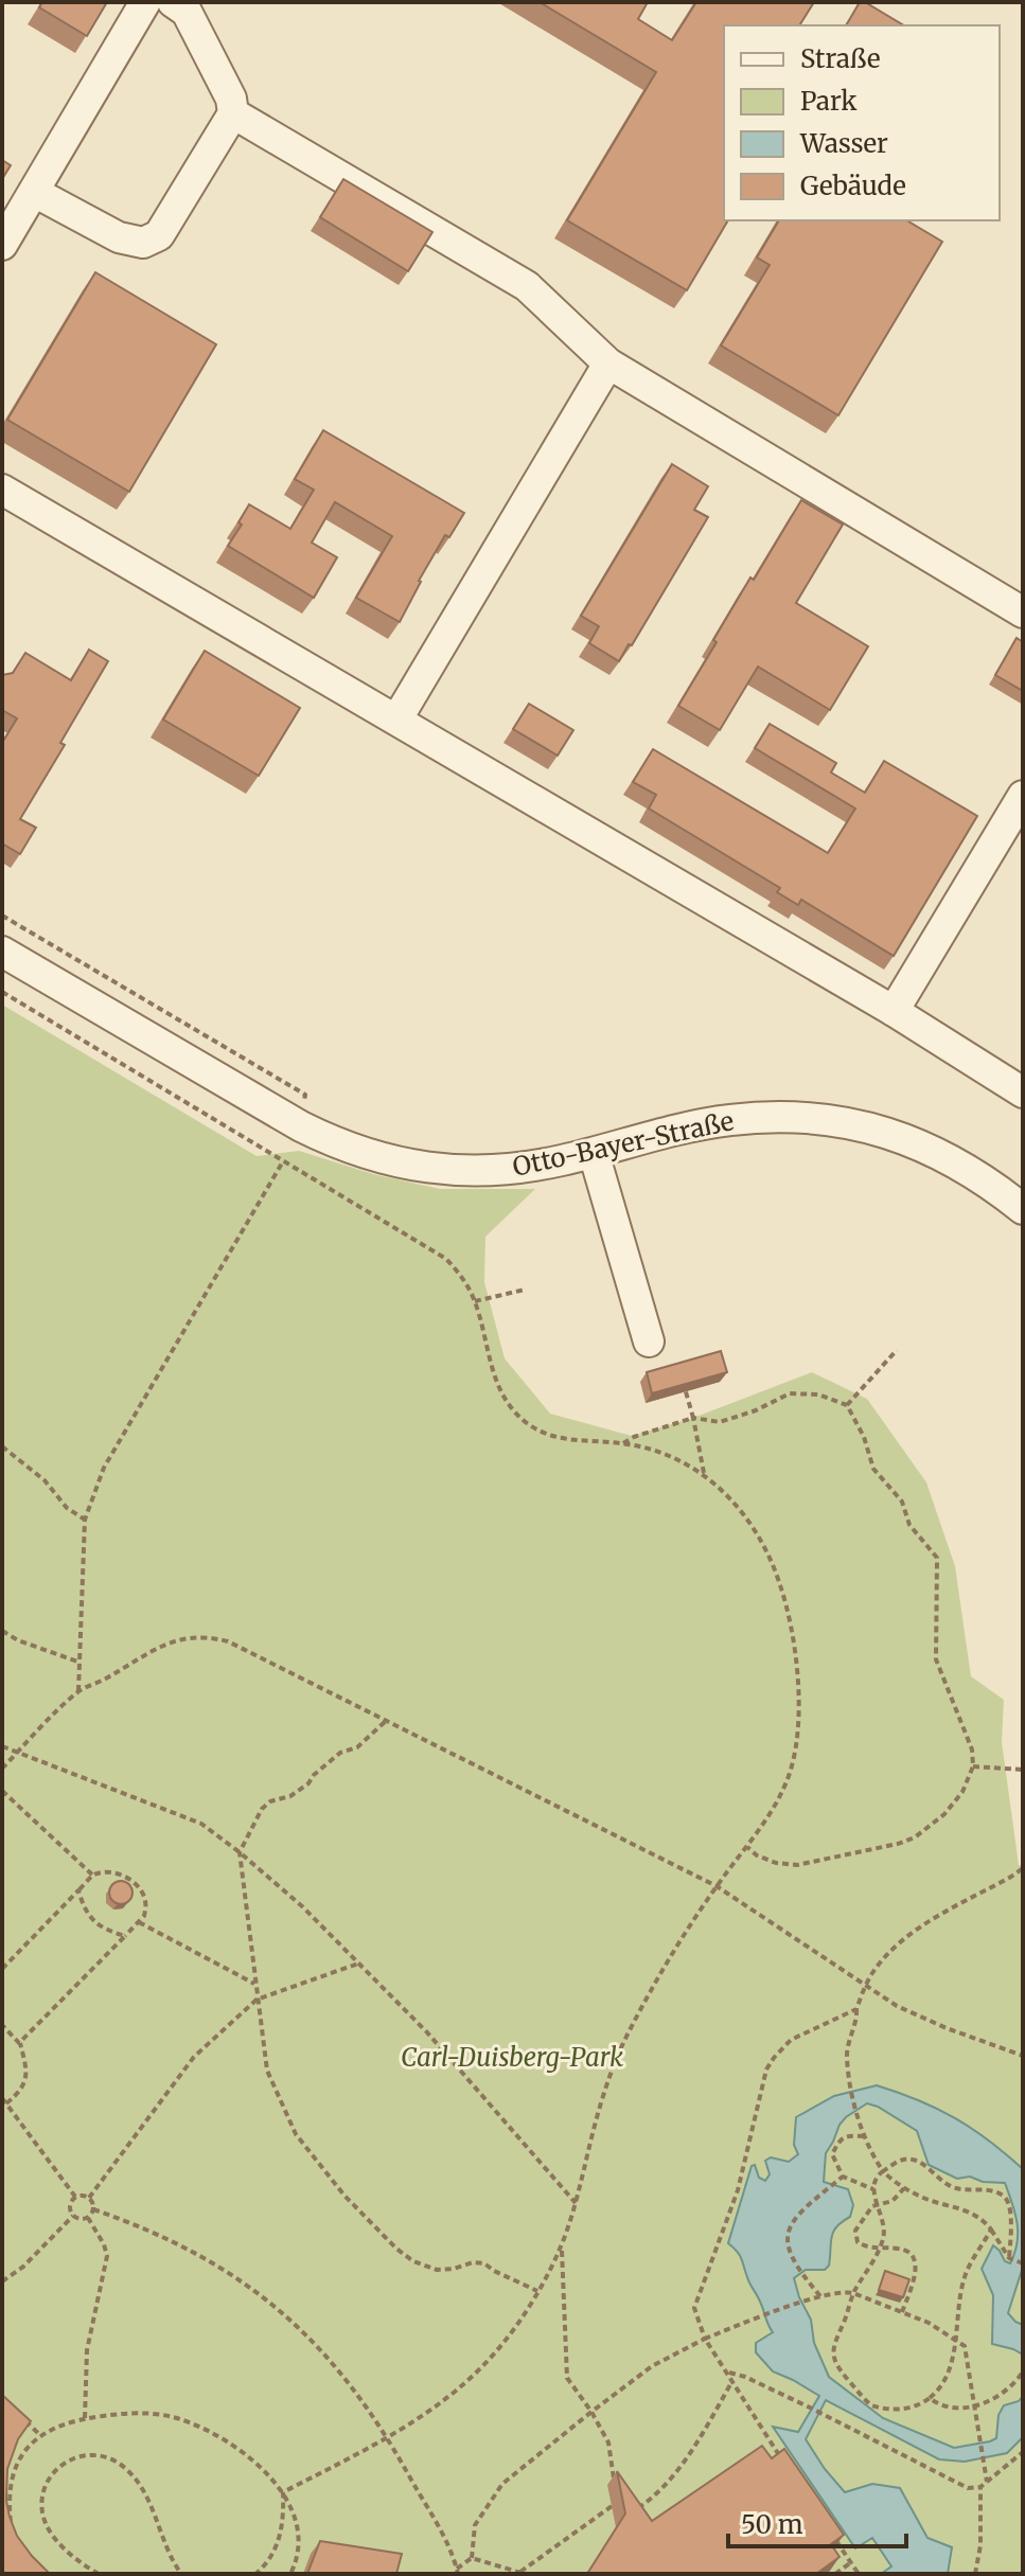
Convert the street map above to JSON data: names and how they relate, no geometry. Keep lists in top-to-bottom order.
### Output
{
  "streets": {
    "street": ["Otto-Bayer-Straße"]
  },
  "parks": ["Carl-Duisberg-Park"],
  "legend": [
    "Straße",
    "Park",
    "Wasser",
    "Gebäude"
  ],
  "scale_bar": "50 m"
}
